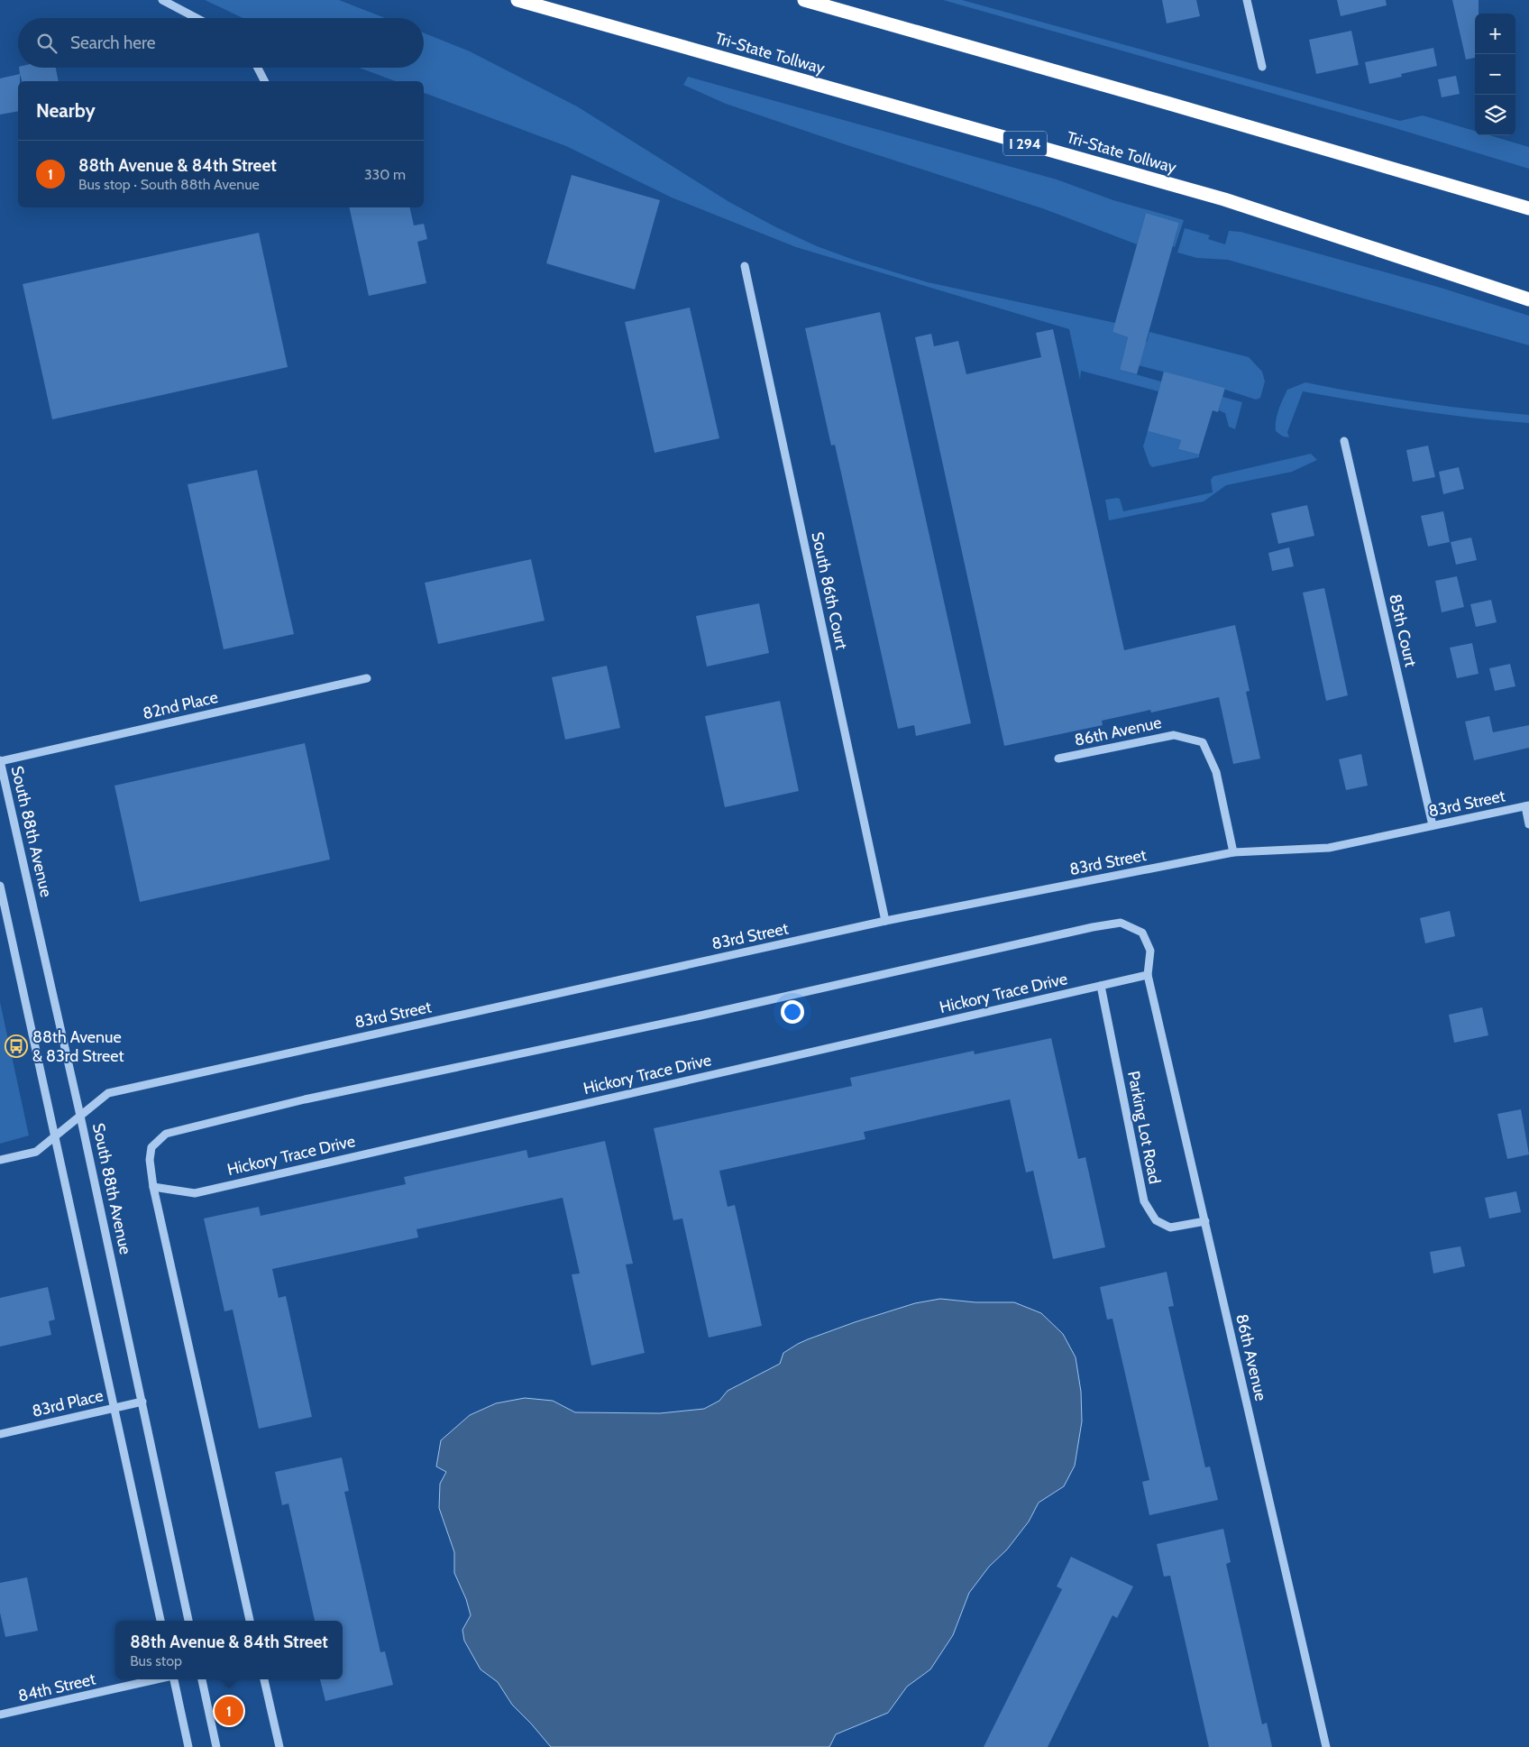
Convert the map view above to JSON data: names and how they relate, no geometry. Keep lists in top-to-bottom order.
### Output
{
  "streets": {
    "highway": ["Tri-State Tollway", "I 294"],
    "street": [
      "South 86th Court",
      "85th Court",
      "82nd Place",
      "86th Avenue",
      "83rd Street",
      "South 88th Avenue",
      "Hickory Trace Drive",
      "Parking Lot Road",
      "83rd Place",
      "84th Street"
    ]
  },
  "crossings": [
    ["South 86th Court", "83rd Street"],
    ["85th Court", "83rd Street"],
    ["82nd Place", "South 88th Avenue"],
    ["86th Avenue", "83rd Street"],
    ["86th Avenue", "Hickory Trace Drive"],
    ["86th Avenue", "Parking Lot Road"],
    ["83rd Street", "South 88th Avenue"],
    ["South 88th Avenue", "83rd Place"],
    ["Hickory Trace Drive", "Parking Lot Road"]
  ],
  "places": {
    "bus stop": ["88th Avenue & 83rd Street"]
  },
  "page": {
    "map_buttons": ["+", "−"],
    "search": "Search here",
    "heading": "Nearby",
    "list": [
      {
        "mark": "1",
        "name": "88th Avenue & 84th Street",
        "note": "Bus stop · South 88th Avenue",
        "value": "330 m"
      }
    ],
    "popup": ["88th Avenue & 84th Street", "Bus stop"],
    "pins": "1"
  }
}
